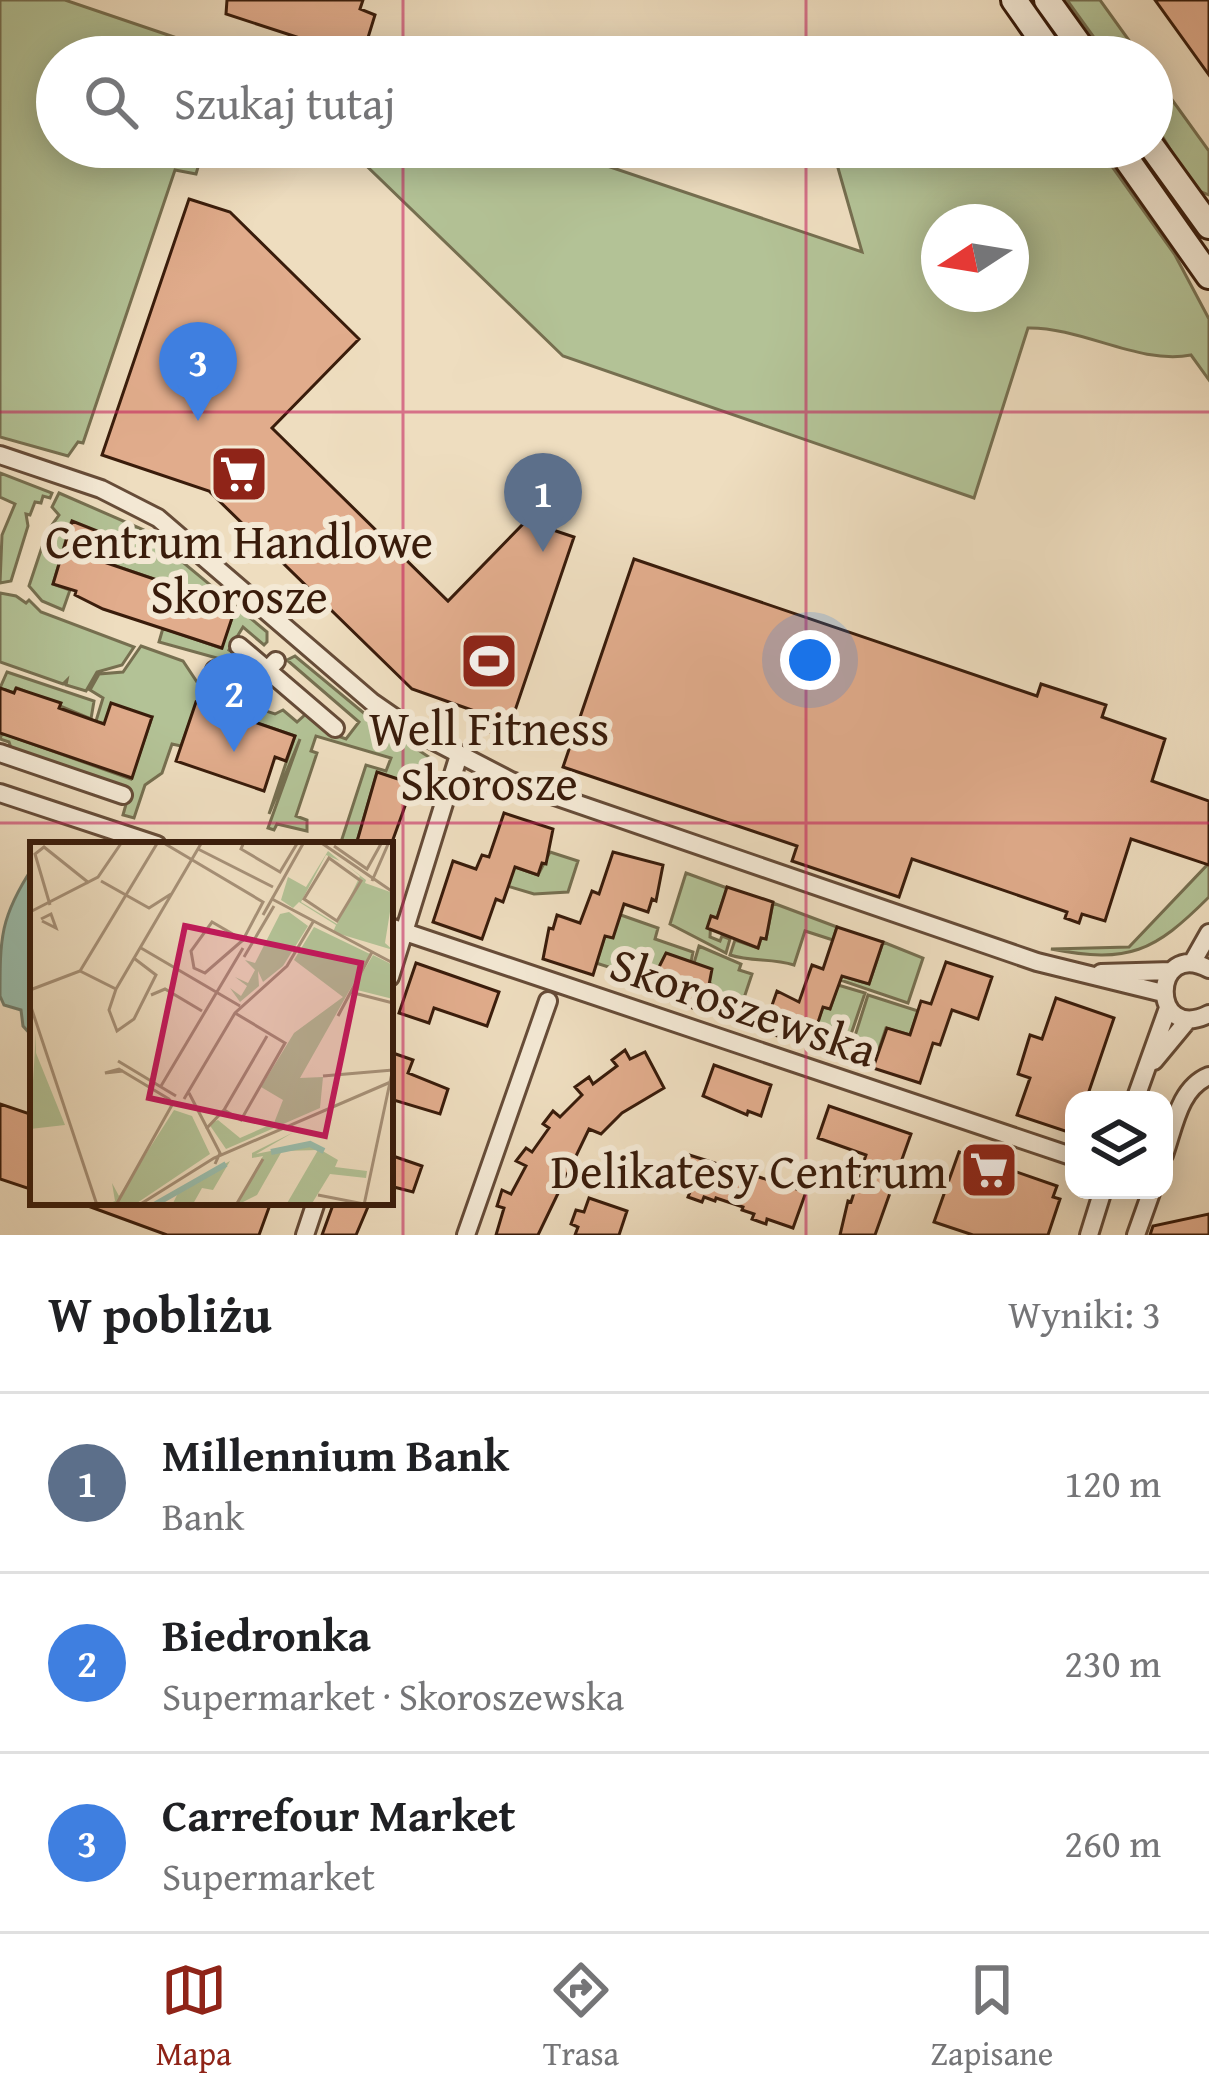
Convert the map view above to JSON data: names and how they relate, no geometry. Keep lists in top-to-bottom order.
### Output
{
  "streets": {
    "street": ["Skoroszewska"]
  },
  "places": {
    "supermarket": ["Centrum Handlowe Skorosze", "Delikatesy Centrum"],
    "sports": ["Well Fitness Skorosze"]
  },
  "north": "left",
  "page": {
    "search": "Szukaj tutaj",
    "pins": ["3", "1", "2"],
    "heading": ["W pobliżu", "Wyniki: 3"],
    "list": [
      {
        "mark": "1",
        "name": "Millennium Bank",
        "note": "Bank",
        "value": "120 m"
      },
      {
        "mark": "2",
        "name": "Biedronka",
        "note": "Supermarket · Skoroszewska",
        "value": "230 m"
      },
      {
        "mark": "3",
        "name": "Carrefour Market",
        "note": "Supermarket",
        "value": "260 m"
      }
    ],
    "nav": ["Mapa", "Trasa", "Zapisane"]
  }
}
